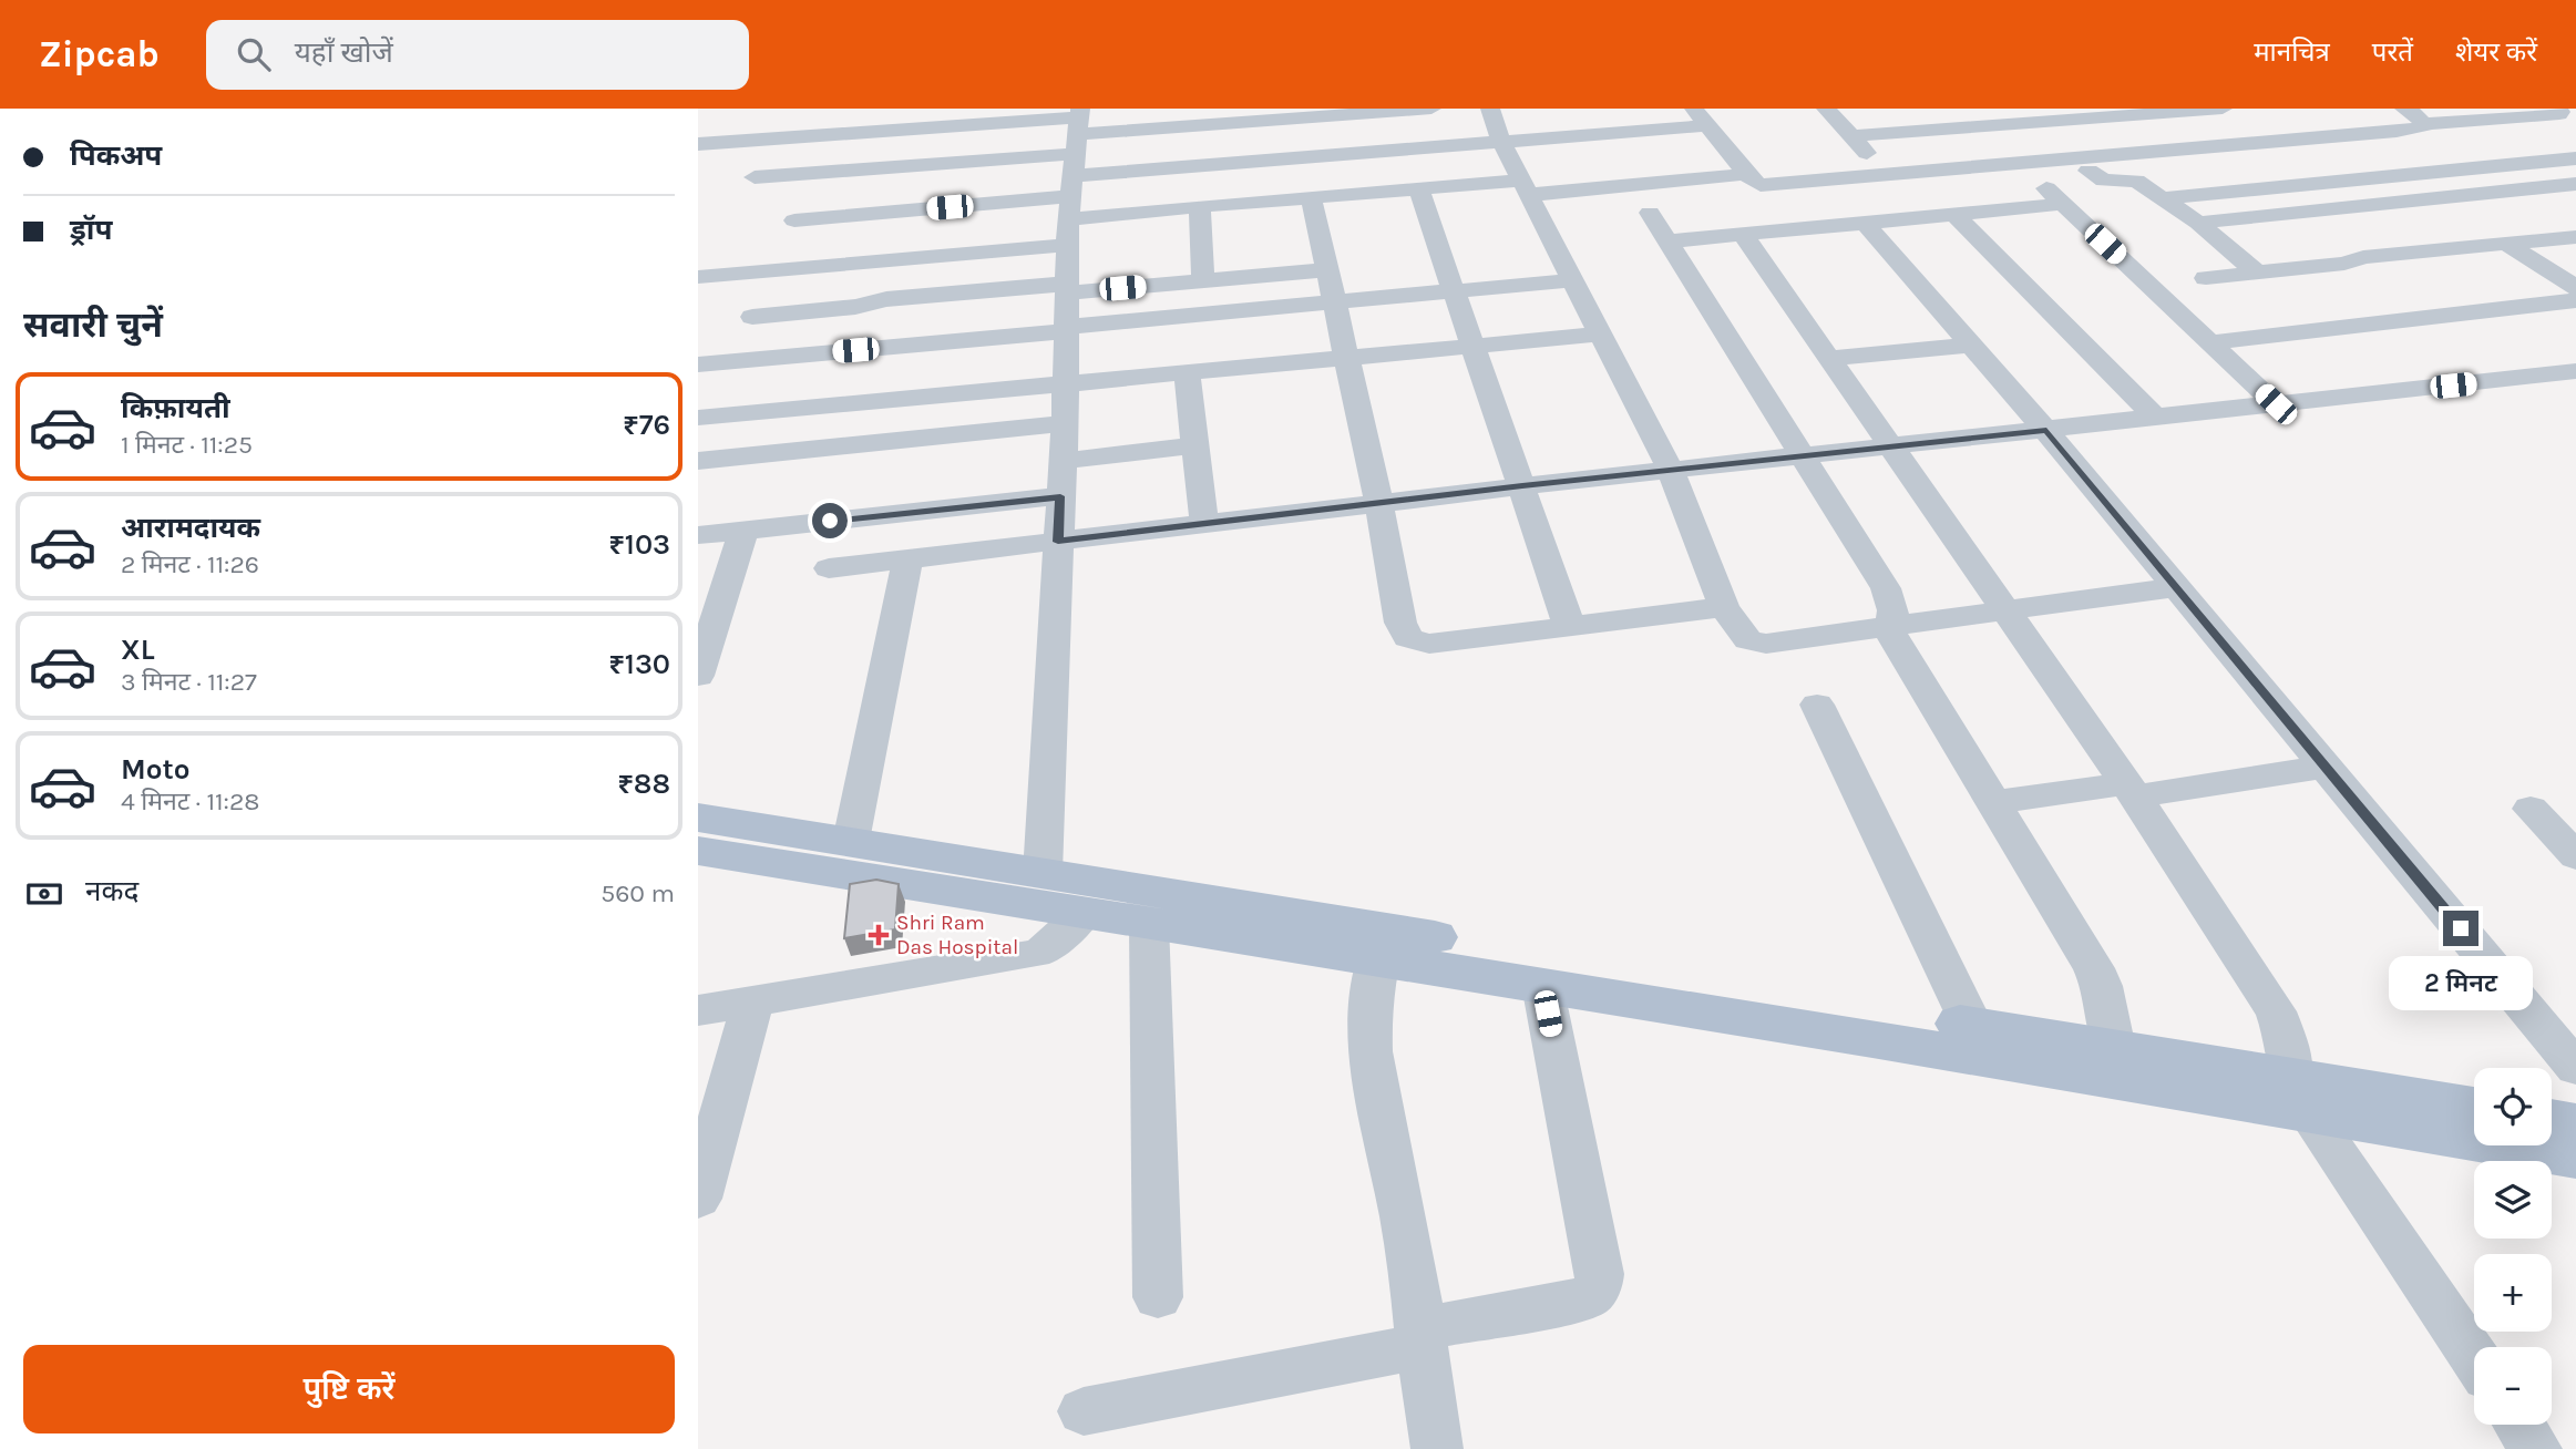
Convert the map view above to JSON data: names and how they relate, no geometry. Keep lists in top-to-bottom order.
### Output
{
  "places": {
    "health": ["Shri Ram Das Hospital"]
  },
  "page": {
    "header": "Zipcab",
    "search": "यहाँ खोजें",
    "nav": ["मानचित्र", "परतें", "शेयर करें"],
    "banner": ["पिकअप", "ड्रॉप"],
    "heading": "सवारी चुनें",
    "list": [
      {
        "name": "किफ़ायती",
        "note": "1 मिनट · 11:25",
        "value": "₹76"
      },
      {
        "name": "आरामदायक",
        "note": "2 मिनट · 11:26",
        "value": "₹103"
      },
      {
        "name": "XL",
        "note": "3 मिनट · 11:27",
        "value": "₹130"
      },
      {
        "name": "Moto",
        "note": "4 मिनट · 11:28",
        "value": "₹88"
      }
    ],
    "pay": ["नकद", "560 m"],
    "bubble": "2 मिनट",
    "map_buttons": ["+", "−"],
    "buttons": "पुष्टि करें"
  }
}
